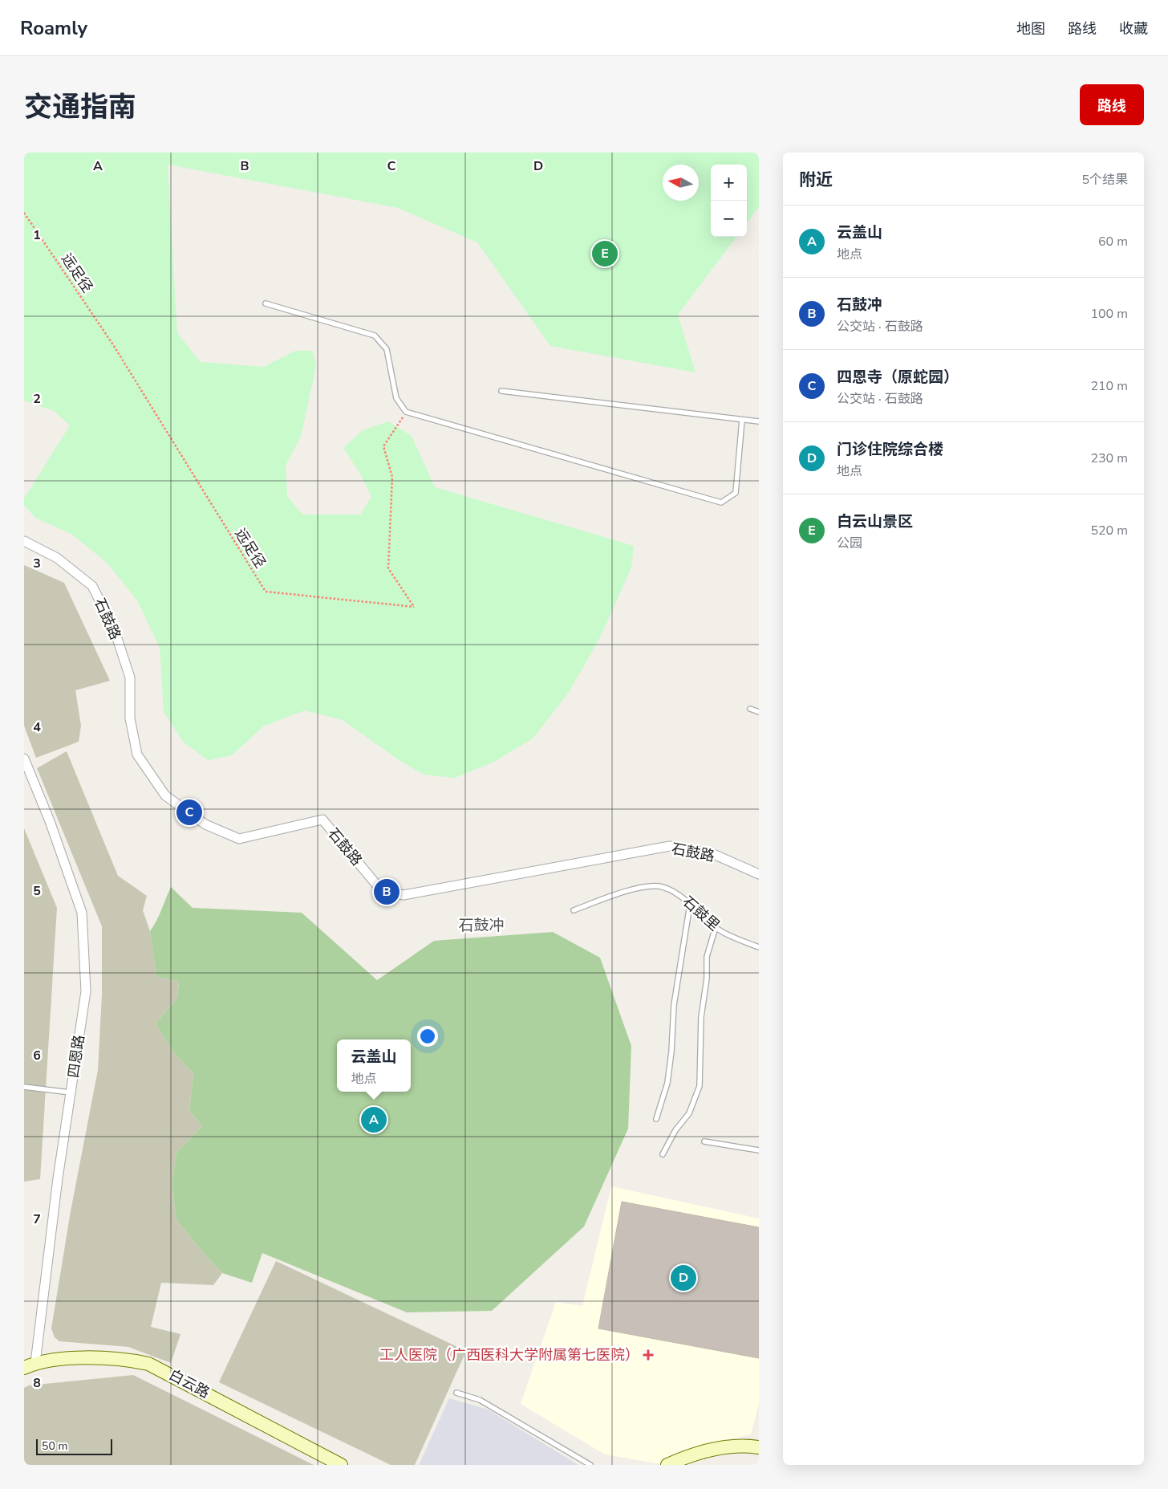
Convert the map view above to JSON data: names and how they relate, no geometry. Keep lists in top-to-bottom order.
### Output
{
  "streets": {
    "street": ["石鼓路", "四恩路", "白云路"],
    "lane": ["石鼓里"],
    "path": ["远足径"]
  },
  "crossings": [
    ["四恩路", "白云路"]
  ],
  "districts": ["石鼓冲"],
  "places": {
    "health": ["工人医院（广西医科大学附属第七医院）"]
  },
  "scale_bar": "50 m",
  "north": "left",
  "page": {
    "header": "Roamly",
    "nav": ["地图", "路线", "收藏"],
    "title": "交通指南",
    "buttons": "路线",
    "heading": ["附近", "5个结果"],
    "map_buttons": ["+", "−"],
    "list": [
      {
        "mark": "A",
        "name": "云盖山",
        "note": "地点",
        "value": "60 m"
      },
      {
        "mark": "B",
        "name": "石鼓冲",
        "note": "公交站 · 石鼓路",
        "value": "100 m"
      },
      {
        "mark": "C",
        "name": "四恩寺（原蛇园）",
        "note": "公交站 · 石鼓路",
        "value": "210 m"
      },
      {
        "mark": "D",
        "name": "门诊住院综合楼",
        "note": "地点",
        "value": "230 m"
      },
      {
        "mark": "E",
        "name": "白云山景区",
        "note": "公园",
        "value": "520 m"
      }
    ],
    "pins": [
      "E",
      "C",
      "B",
      "A",
      "D"
    ],
    "popup": ["云盖山", "地点"],
    "scale": "50 m"
  },
  "grid": {
    "columns": [
      "A",
      "B",
      "C",
      "D"
    ],
    "rows": [
      "1",
      "2",
      "3",
      "4",
      "5",
      "6",
      "7",
      "8"
    ]
  }
}
